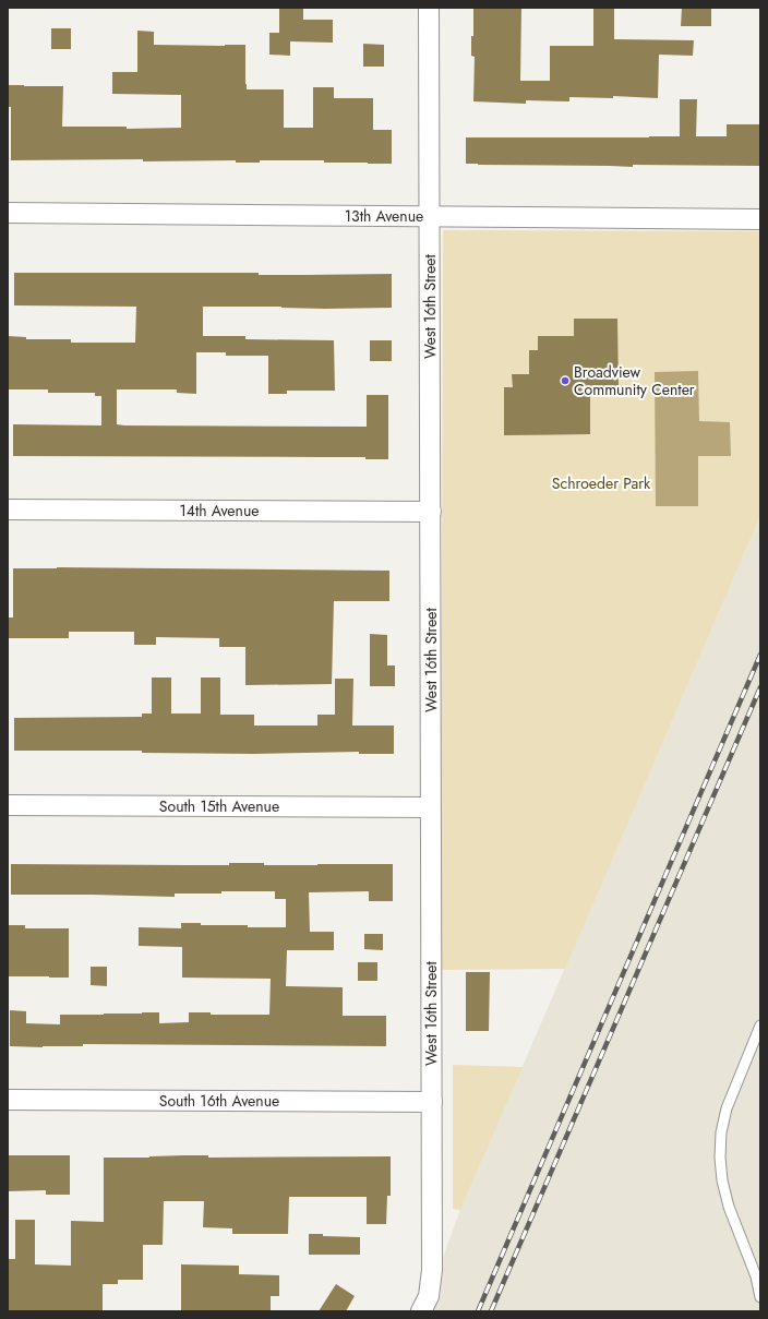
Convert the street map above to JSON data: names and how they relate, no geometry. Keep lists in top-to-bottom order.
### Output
{
  "streets": {
    "street": [
      "13th Avenue",
      "West 16th Street",
      "14th Avenue",
      "South 15th Avenue",
      "South 16th Avenue"
    ]
  },
  "crossings": [
    ["13th Avenue", "West 16th Street"],
    ["West 16th Street", "14th Avenue"],
    ["West 16th Street", "South 15th Avenue"],
    ["West 16th Street", "South 16th Avenue"]
  ],
  "parks": ["Schroeder Park"],
  "places": ["Broadview Community Center"]
}
